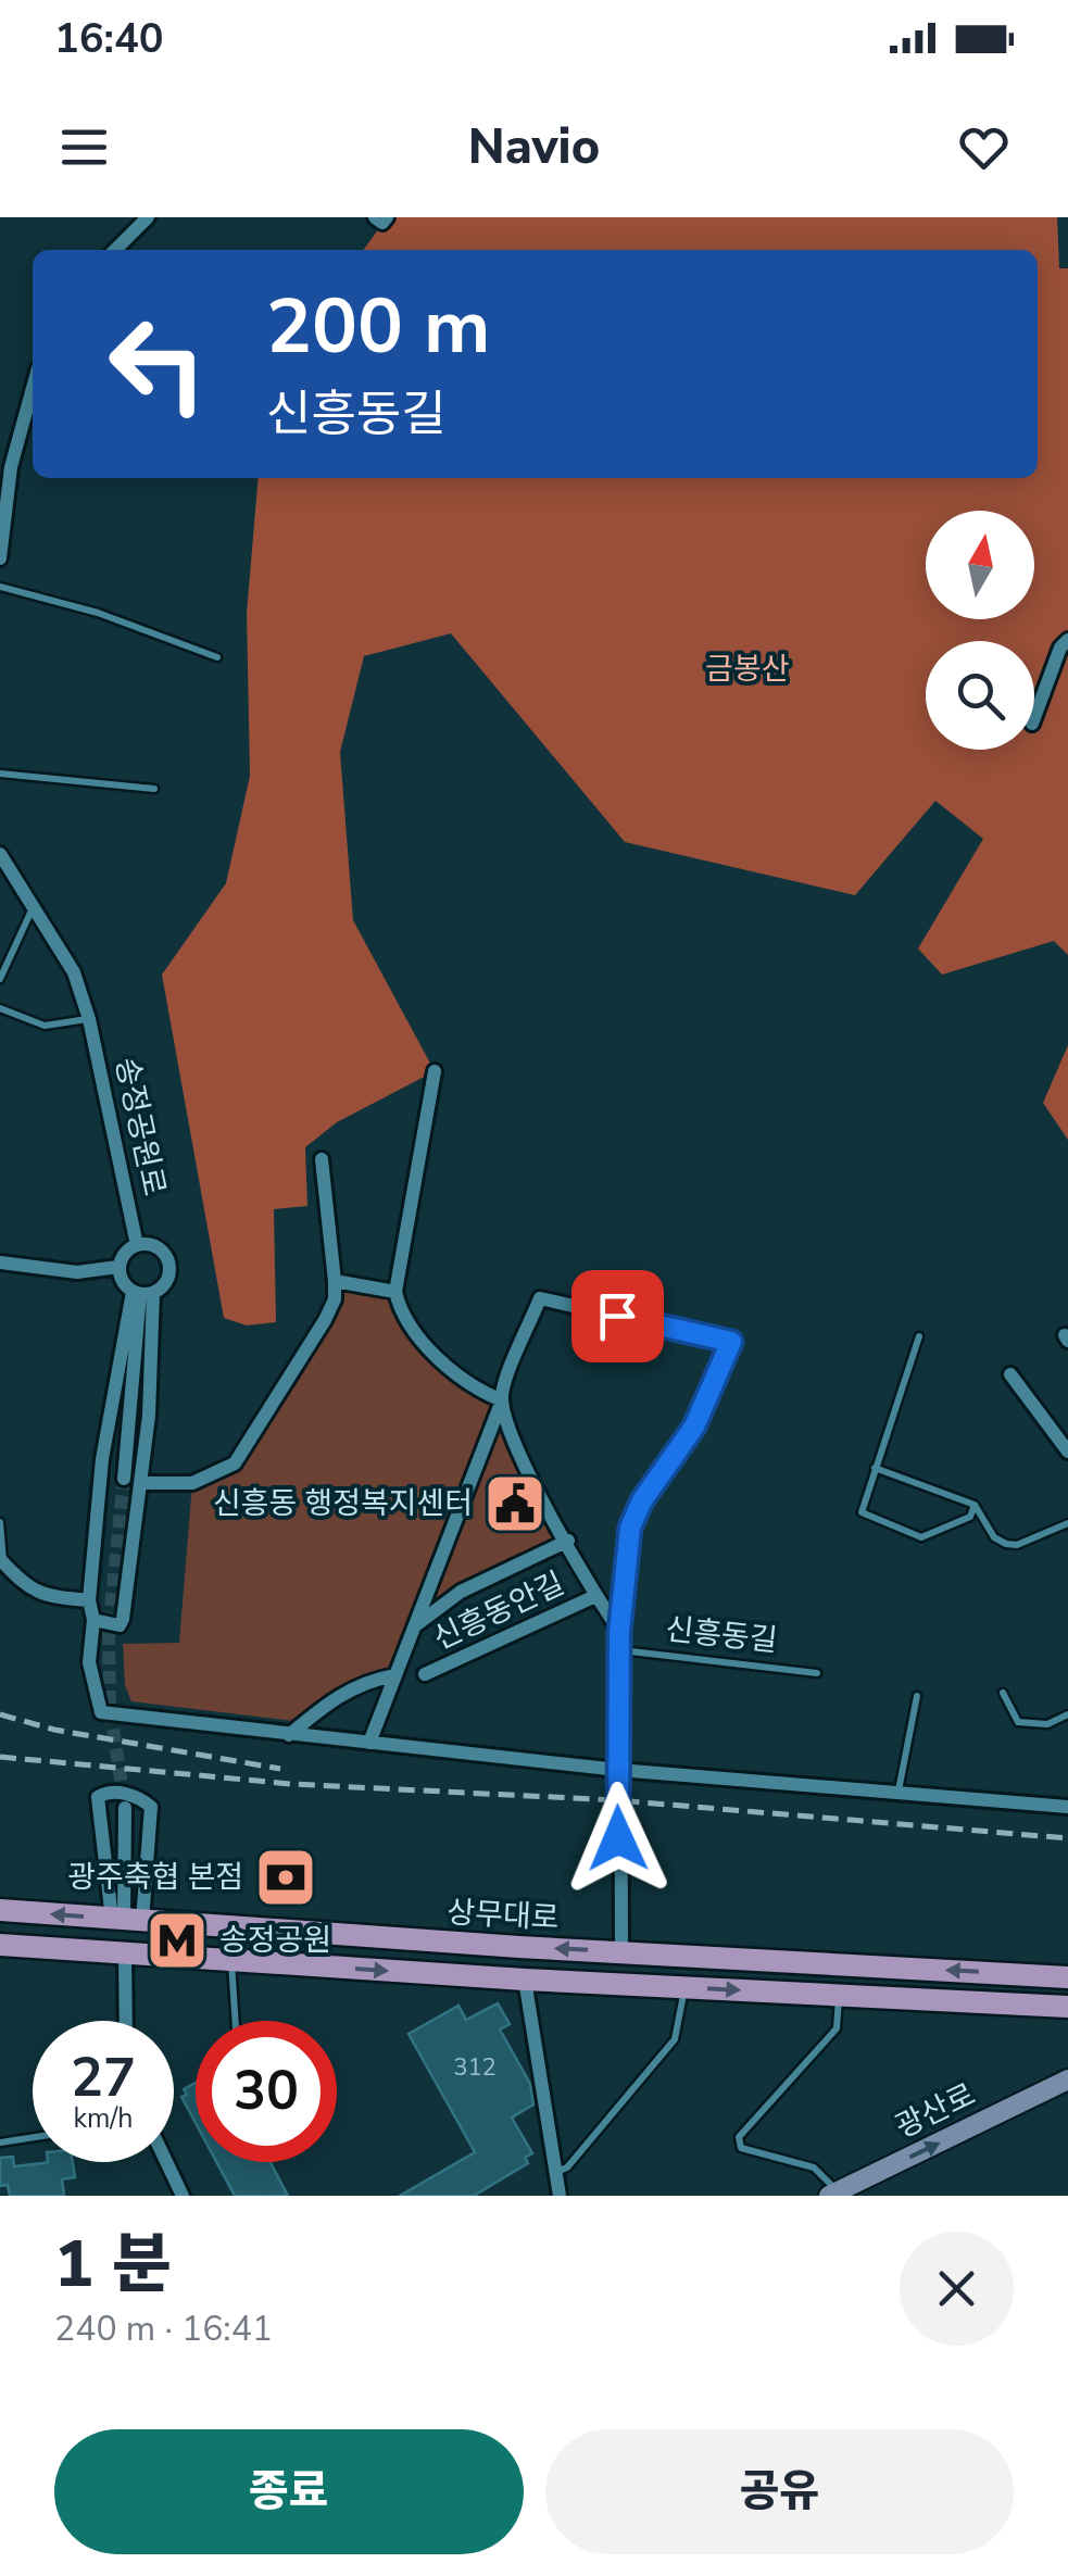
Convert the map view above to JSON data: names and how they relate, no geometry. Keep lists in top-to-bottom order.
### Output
{
  "streets": {
    "main road": ["상무대로", "광산로"],
    "street": ["송정공원로", "신흥동안길", "신흥동길"]
  },
  "crossings": [
    ["신흥동안길", "신흥동길"],
    ["신흥동길", "상무대로"]
  ],
  "one_way": ["광산로"],
  "parks": ["금봉산"],
  "places": {
    "public building": ["신흥동 행정복지센터"],
    "bank": ["광주축협 본점"],
    "metro station": ["송정공원"]
  },
  "house_numbers": ["312"],
  "north": "top",
  "page": {
    "status": "16:40",
    "header": "Navio",
    "turn": ["200 m", "신흥동길"],
    "speed": "27 km/h",
    "limit": "30",
    "heading": ["1 분", "240 m · 16:41"],
    "buttons": ["종료", "공유"]
  }
}
